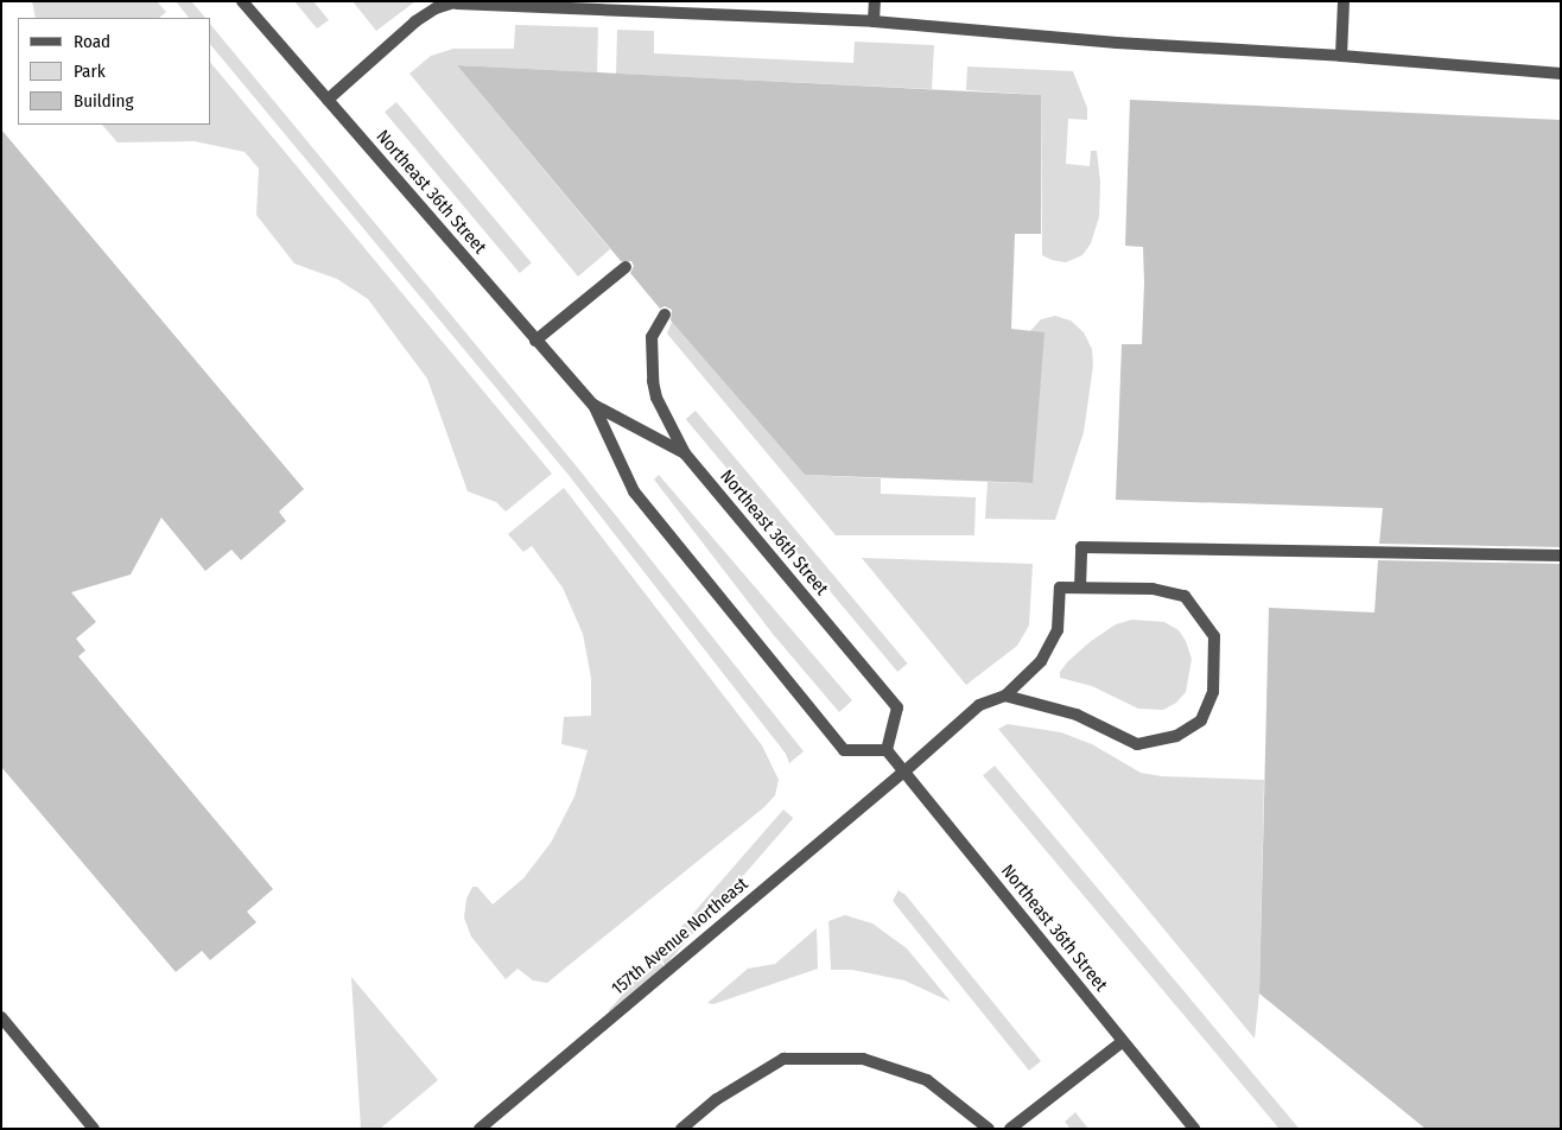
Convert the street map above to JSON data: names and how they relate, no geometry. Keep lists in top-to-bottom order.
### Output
{
  "streets": {
    "street": ["Northeast 36th Street", "157th Avenue Northeast"]
  },
  "crossings": [
    ["Northeast 36th Street", "157th Avenue Northeast"]
  ],
  "legend": ["Road", "Park", "Building"]
}
